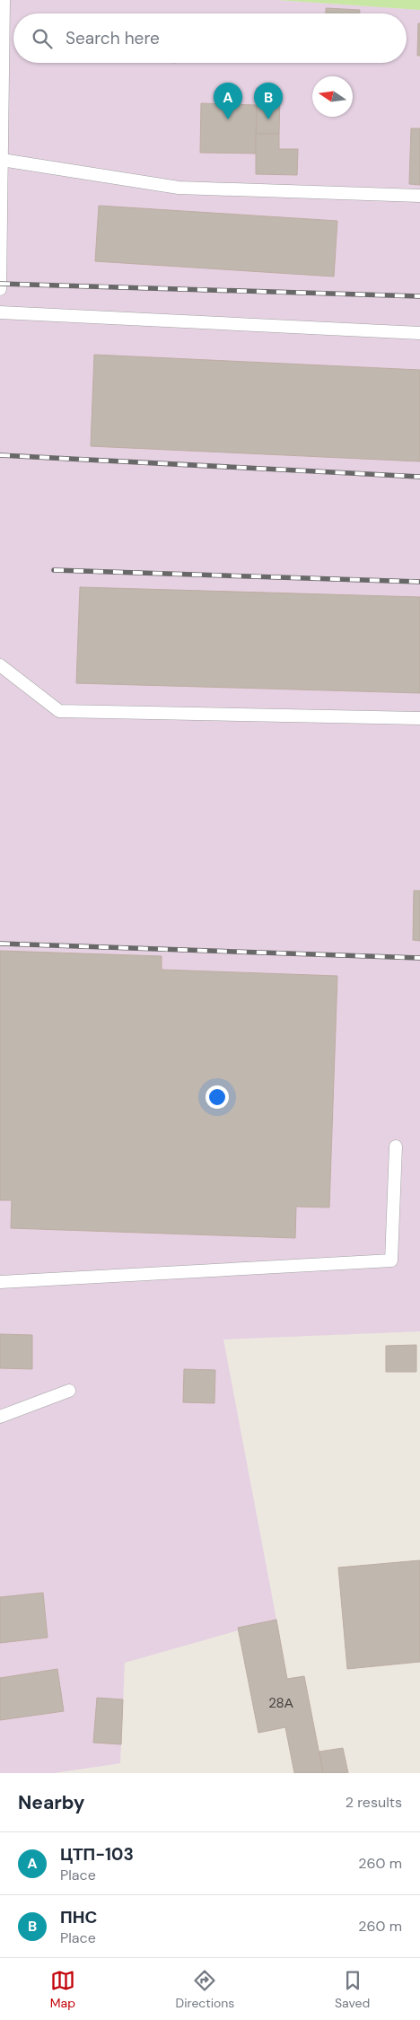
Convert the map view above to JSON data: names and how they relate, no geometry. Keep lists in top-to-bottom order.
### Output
{
  "house_numbers": ["28А"],
  "north": "left",
  "page": {
    "search": "Search here",
    "pins": ["A", "B"],
    "heading": ["Nearby", "2 results"],
    "list": [
      {
        "mark": "A",
        "name": "ЦТП-103",
        "note": "Place",
        "value": "260 m"
      },
      {
        "mark": "B",
        "name": "ПНС",
        "note": "Place",
        "value": "260 m"
      }
    ],
    "nav": ["Map", "Directions", "Saved"]
  }
}
